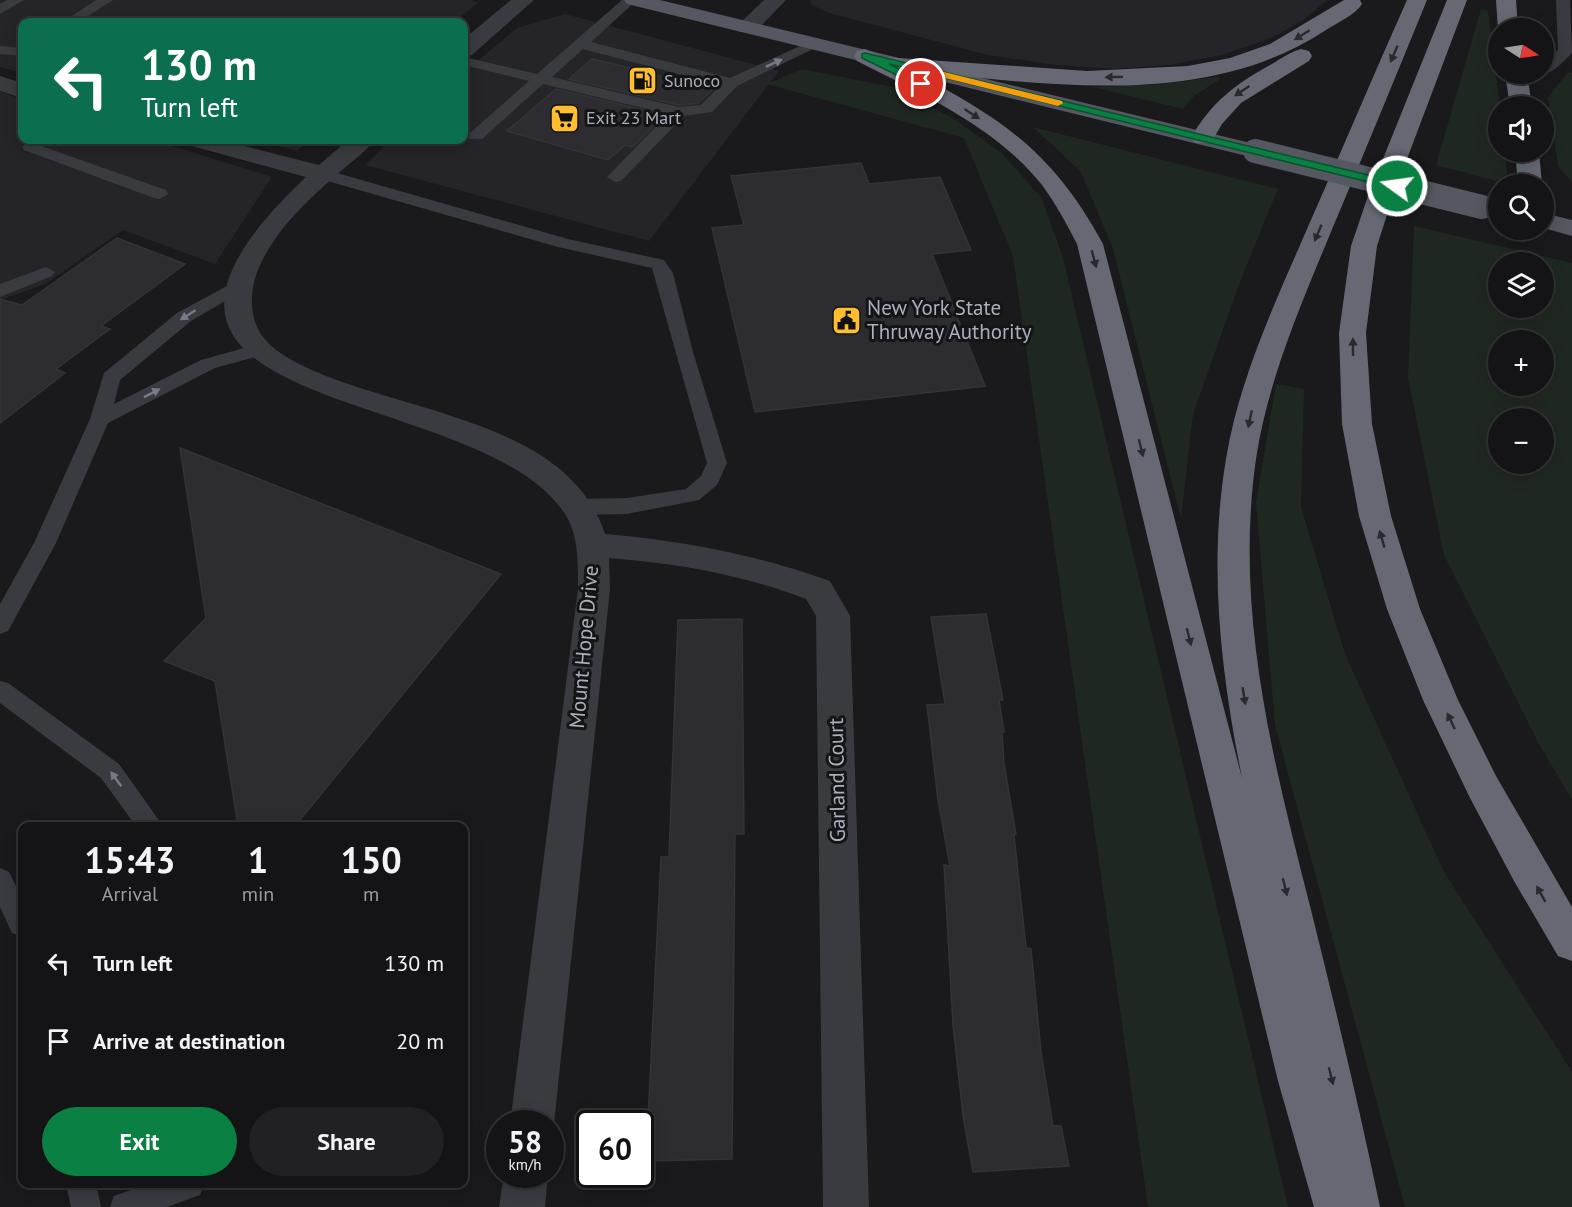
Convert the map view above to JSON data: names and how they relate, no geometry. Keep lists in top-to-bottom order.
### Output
{
  "streets": {
    "street": ["Mount Hope Drive", "Garland Court"]
  },
  "crossings": [
    ["Mount Hope Drive", "Garland Court"]
  ],
  "places": {
    "fuel station": ["Sunoco"],
    "supermarket": ["Exit 23 Mart"],
    "public building": ["New York State Thruway Authority"]
  },
  "north": "right",
  "page": {
    "map_buttons": ["+", "−"],
    "turn": ["130 m", "Turn left"],
    "eta": [
      "15:43",
      "Arrival",
      "1",
      "min",
      "150",
      "m"
    ],
    "list": [
      {
        "name": "Turn left",
        "value": "130 m"
      },
      {
        "name": "Arrive at destination",
        "value": "20 m"
      }
    ],
    "buttons": ["Exit", "Share"],
    "speed": "58 km/h",
    "limit": "60"
  }
}
